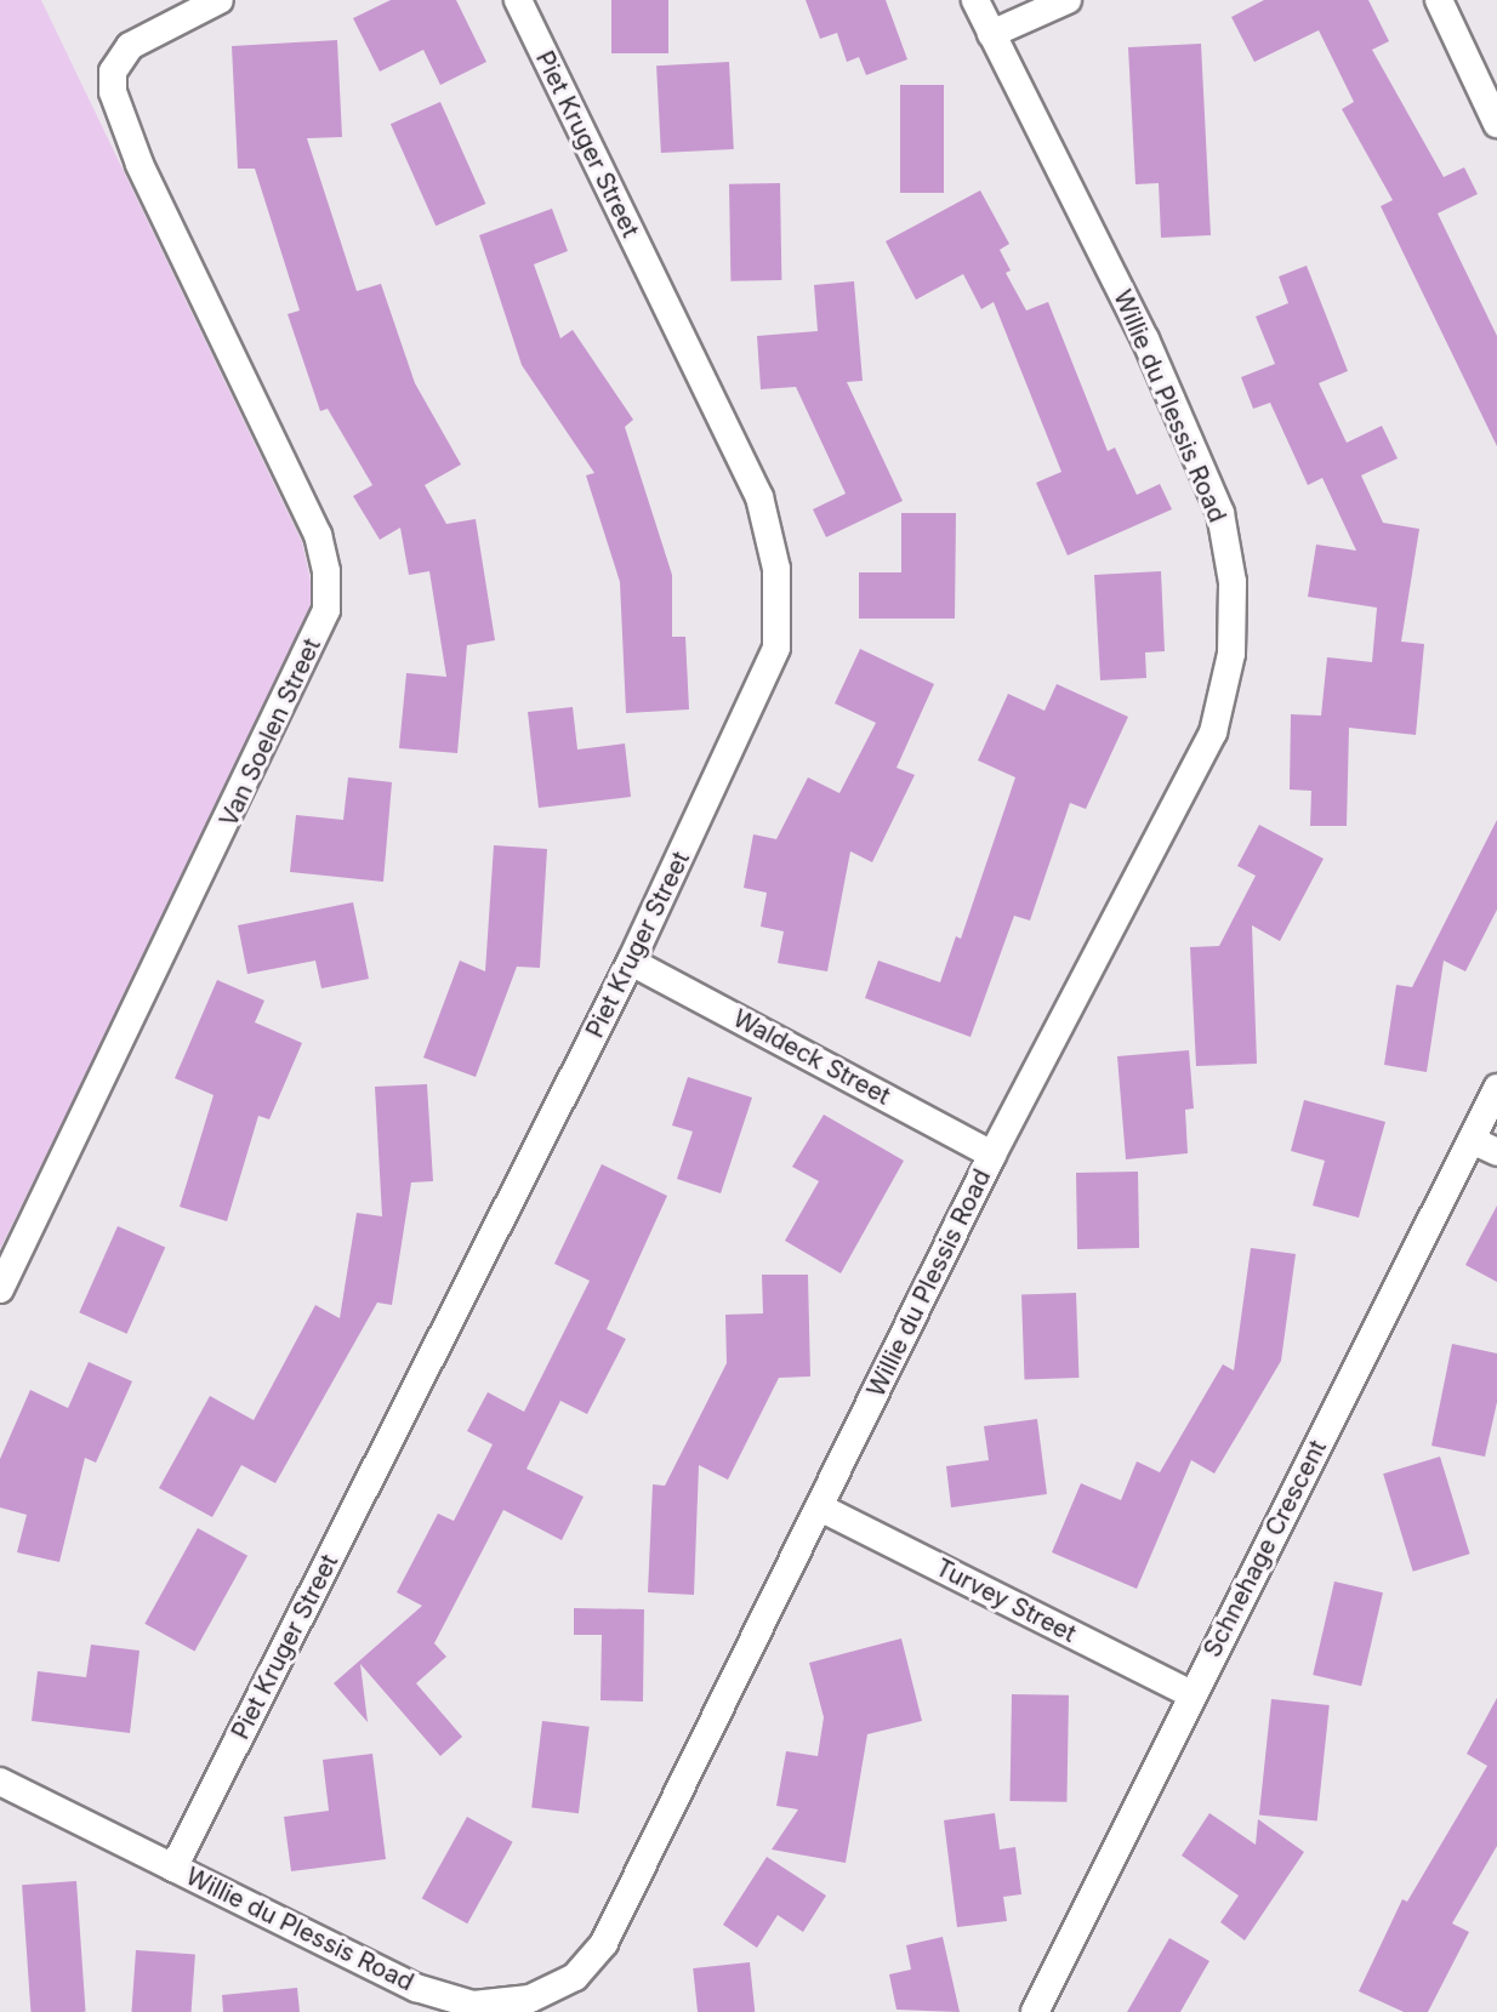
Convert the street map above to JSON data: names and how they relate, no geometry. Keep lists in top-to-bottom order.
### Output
{
  "streets": {
    "street": [
      "Piet Kruger Street",
      "Willie du Plessis Road",
      "Van Soelen Street",
      "Waldeck Street",
      "Schnehage Crescent",
      "Turvey Street"
    ]
  },
  "crossings": [
    ["Piet Kruger Street", "Willie du Plessis Road"],
    ["Piet Kruger Street", "Waldeck Street"],
    ["Willie du Plessis Road", "Waldeck Street"],
    ["Willie du Plessis Road", "Turvey Street"],
    ["Schnehage Crescent", "Turvey Street"]
  ]
}
